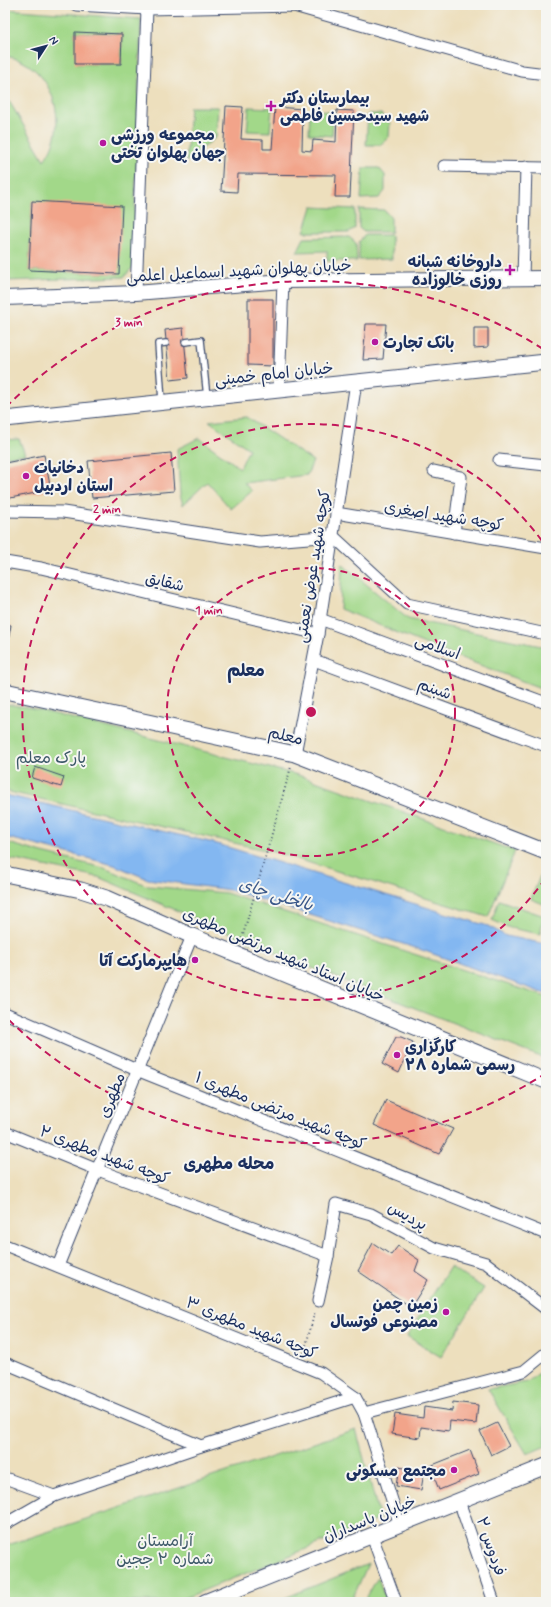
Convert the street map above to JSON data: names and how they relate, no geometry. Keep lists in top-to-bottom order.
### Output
{
  "streets": {
    "main road": [
      "خیابان امام خمینی",
      "معلم",
      "خیابان استاد شهید مرتضی مطهری",
      "خیابان پاسداران"
    ],
    "street": [
      "خیابان پهلوان شهید اسماعیل اعلمی",
      "کوچه شهید اصغری",
      "کوچه شهید عوض نعمتی",
      "شقایق",
      "اسلامی",
      "شبنم",
      "مطهری",
      "کوچه شهید مرتضی مطهری ۱",
      "کوچه شهید مطهری ۲",
      "پردیس",
      "کوچه شهید مطهری ۳",
      "فردوس ۲"
    ]
  },
  "crossings": [
    ["خیابان امام خمینی", "کوچه شهید عوض نعمتی"],
    ["کوچه شهید اصغری", "کوچه شهید عوض نعمتی"],
    ["کوچه شهید عوض نعمتی", "شقایق"],
    ["کوچه شهید عوض نعمتی", "اسلامی"],
    ["کوچه شهید عوض نعمتی", "شبنم"],
    ["کوچه شهید عوض نعمتی", "معلم"],
    ["خیابان استاد شهید مرتضی مطهری", "مطهری"],
    ["مطهری", "کوچه شهید مرتضی مطهری ۱"],
    ["مطهری", "کوچه شهید مطهری ۲"],
    ["مطهری", "کوچه شهید مطهری ۳"],
    ["کوچه شهید مطهری ۲", "پردیس"],
    ["کوچه شهید مطهری ۳", "خیابان پاسداران"],
    ["خیابان پاسداران", "فردوس ۲"]
  ],
  "districts": ["معلم", "محله مطهری"],
  "water": ["بالخلی چای"],
  "parks": ["پارک معلم", "آرامستان شماره ۲ ججین"],
  "places": {
    "health": ["بیمارستان دکتر شهید سیدحسین فاطمی", "داروخانه شبانه روزی خالوزاده"],
    "other": [
      "مجموعه ورزشی جهان پهلوان تختی",
      "بانک تجارت",
      "دخانیات استان اردبیل",
      "هایپرمارکت آتا",
      "کارگزاری رسمی شماره ۲۸",
      "زمین چمن مصنوعی فوتسال",
      "مجتمع مسکونی"
    ]
  },
  "north": "top right",
  "rings": ["3 min", "2 min", "1 min"]
}
